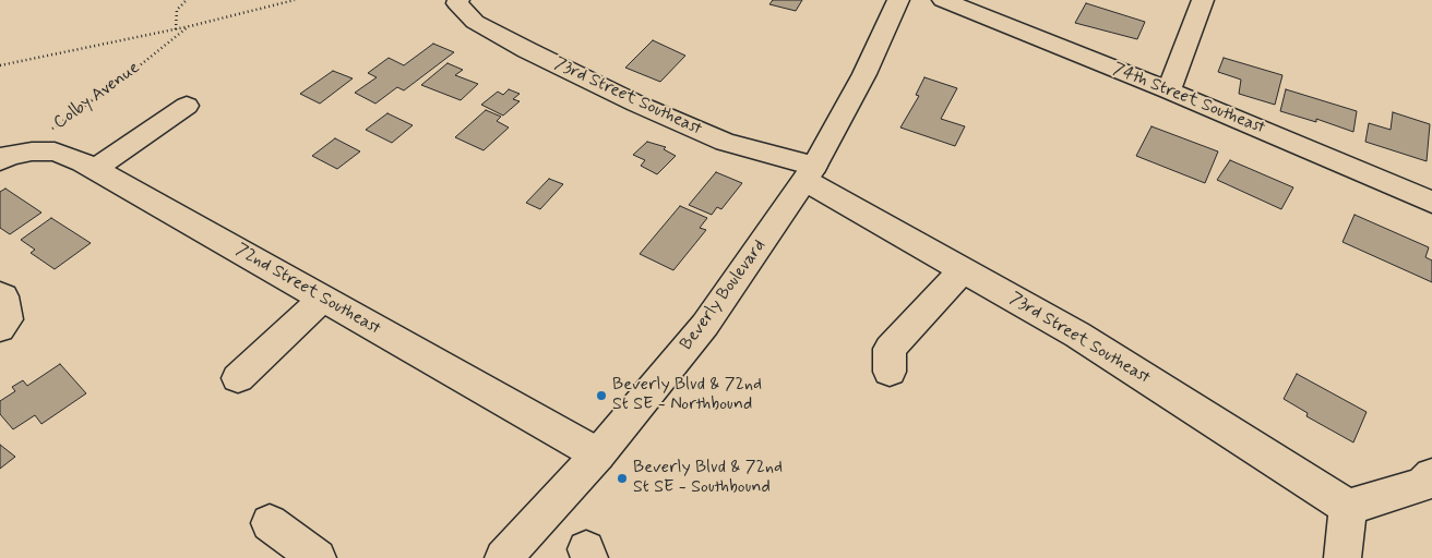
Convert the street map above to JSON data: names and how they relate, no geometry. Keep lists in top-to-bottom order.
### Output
{
  "streets": {
    "street": [
      "73rd Street Southeast",
      "74th Street Southeast",
      "72nd Street Southeast",
      "Beverly Boulevard"
    ],
    "path": ["Colby Avenue"]
  },
  "crossings": [
    ["Colby Avenue", "72nd Street Southeast"],
    ["73rd Street Southeast", "Beverly Boulevard"],
    ["72nd Street Southeast", "Beverly Boulevard"]
  ],
  "places": ["Beverly Blvd & 72nd St SE - Northbound", "Beverly Blvd & 72nd St SE - Southbound"]
}
